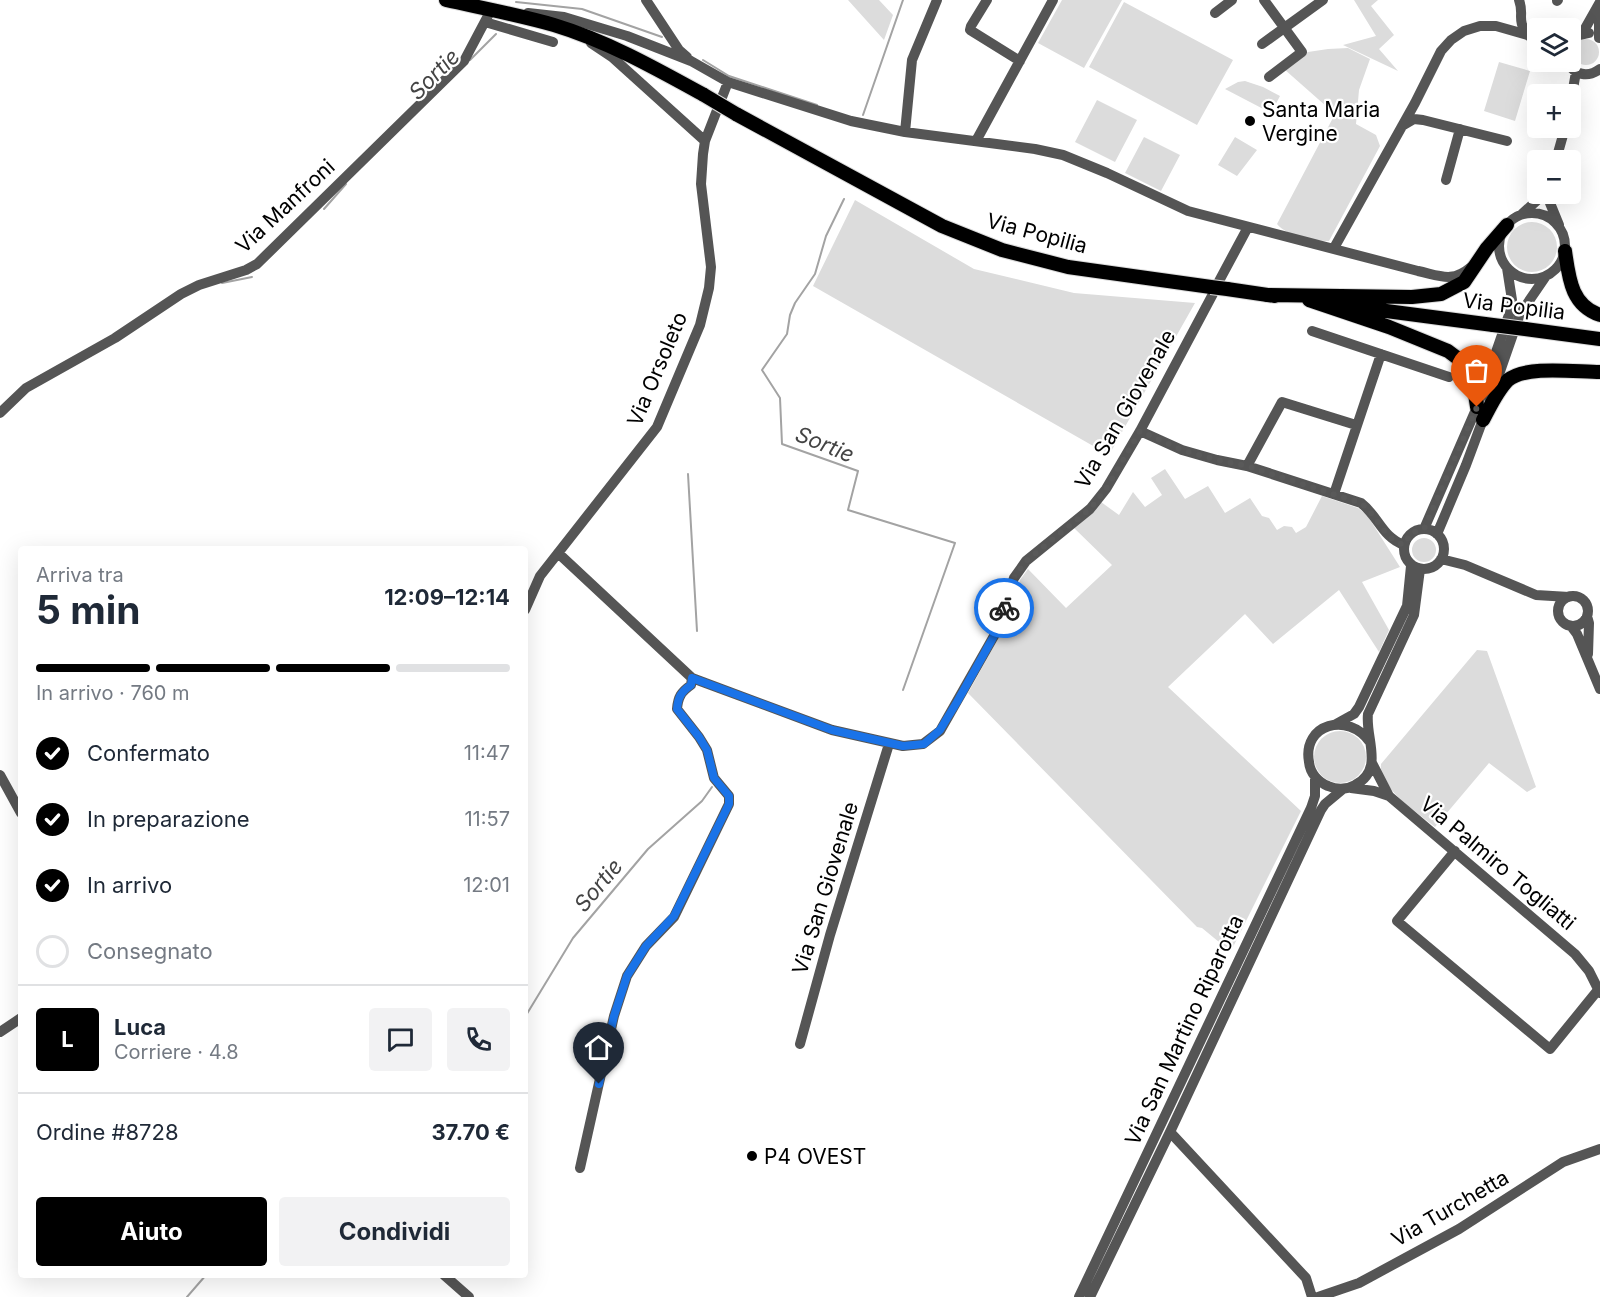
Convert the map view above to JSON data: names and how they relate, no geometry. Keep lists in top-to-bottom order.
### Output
{
  "streets": {
    "main road": ["Via Popilia"],
    "street": [
      "Via Manfroni",
      "Via Orsoleto",
      "Via San Giovenale",
      "Via Palmiro Togliatti",
      "Via San Martino Riparotta",
      "Via Turchetta"
    ]
  },
  "crossings": [
    ["Via Manfroni", "Via Popilia"],
    ["Via Popilia", "Via Orsoleto"],
    ["Via Popilia", "Via San Giovenale"],
    ["Via Orsoleto", "Via San Giovenale"],
    ["Via Palmiro Togliatti", "Via San Martino Riparotta"]
  ],
  "water": ["Sortie"],
  "places": ["Santa Maria Vergine", "P4 OVEST"],
  "page": {
    "map_buttons": ["+", "−"],
    "heading": ["5 min", "Arriva tra", "12:09–12:14"],
    "panel": [
      "Luca",
      "Corriere · 4.8",
      "Ordine #8728",
      "37.70 €"
    ],
    "bar": "In arrivo · 760 m",
    "list": [
      ["Confermato", "11:47"],
      ["In preparazione", "11:57"],
      ["In arrivo", "12:01"],
      "Consegnato"
    ],
    "round": "L",
    "buttons": ["Aiuto", "Condividi"]
  }
}
